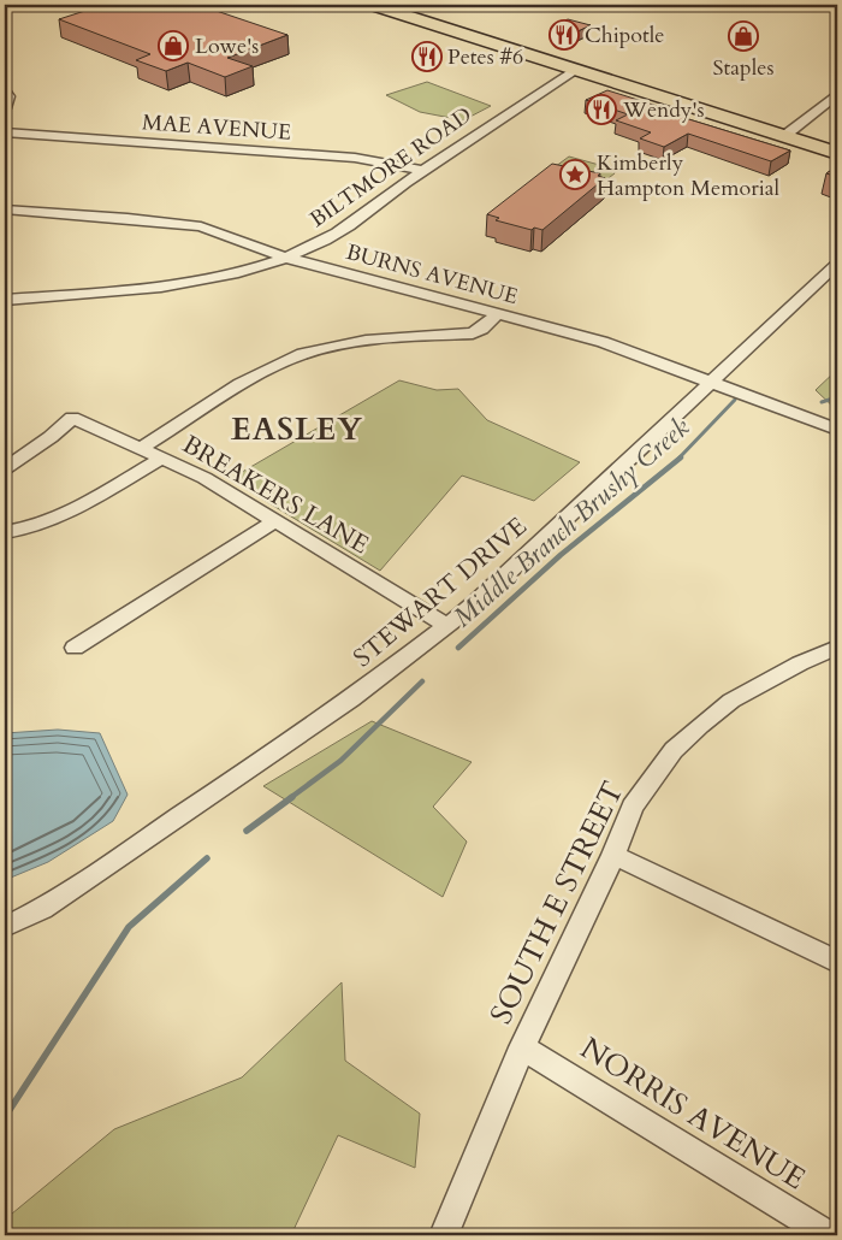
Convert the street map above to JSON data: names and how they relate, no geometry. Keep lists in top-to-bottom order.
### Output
{
  "streets": {
    "street": [
      "MAE AVENUE",
      "BILTMORE ROAD",
      "BURNS AVENUE",
      "BREAKERS LANE",
      "STEWART DRIVE",
      "SOUTH E STREET",
      "NORRIS AVENUE"
    ]
  },
  "crossings": [
    ["MAE AVENUE", "BILTMORE ROAD"],
    ["BILTMORE ROAD", "BURNS AVENUE"],
    ["BURNS AVENUE", "STEWART DRIVE"],
    ["BREAKERS LANE", "STEWART DRIVE"],
    ["SOUTH E STREET", "NORRIS AVENUE"]
  ],
  "districts": ["EASLEY"],
  "water": ["Middle Branch Brushy Creek"],
  "places": {
    "restaurant": ["Chipotle", "Petes #6", "Wendy's"],
    "shop": ["Staples", "Lowe's"],
    "place": ["Kimberly Hampton Memorial"]
  }
}
